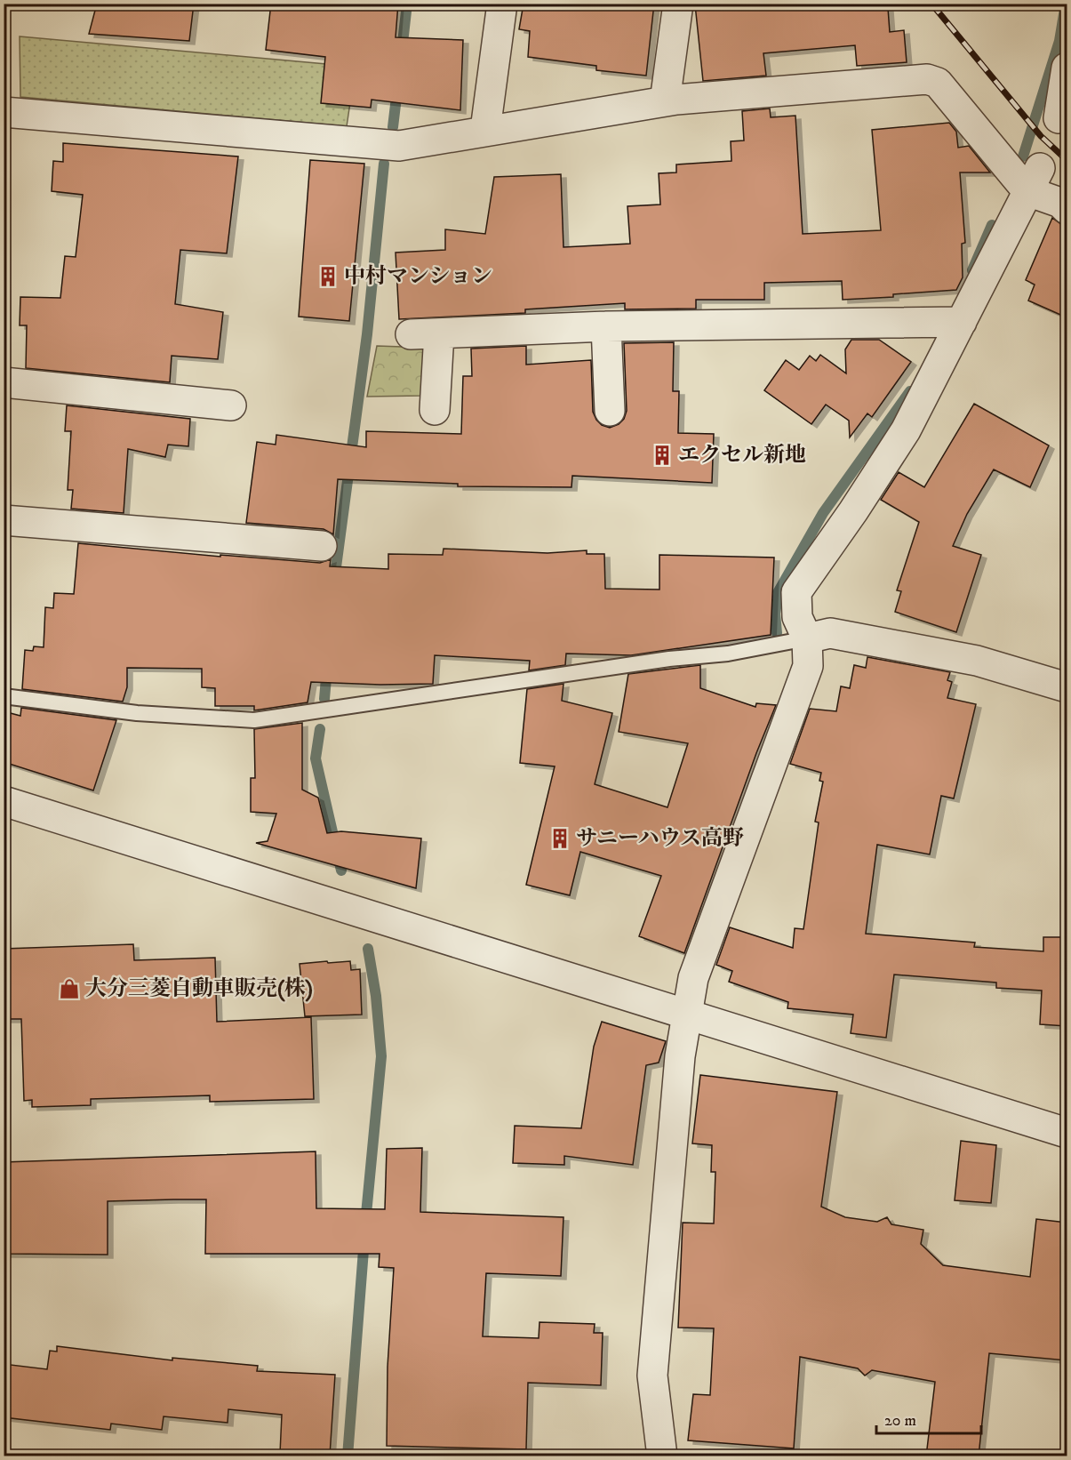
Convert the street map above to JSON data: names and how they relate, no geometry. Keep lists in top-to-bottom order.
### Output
{
  "places": {
    "building": ["中村マンション", "エクセル新地", "サニーハウス高野"],
    "shop": ["大分三菱自動車販売(株)"]
  },
  "scale_bar": "20 m"
}
